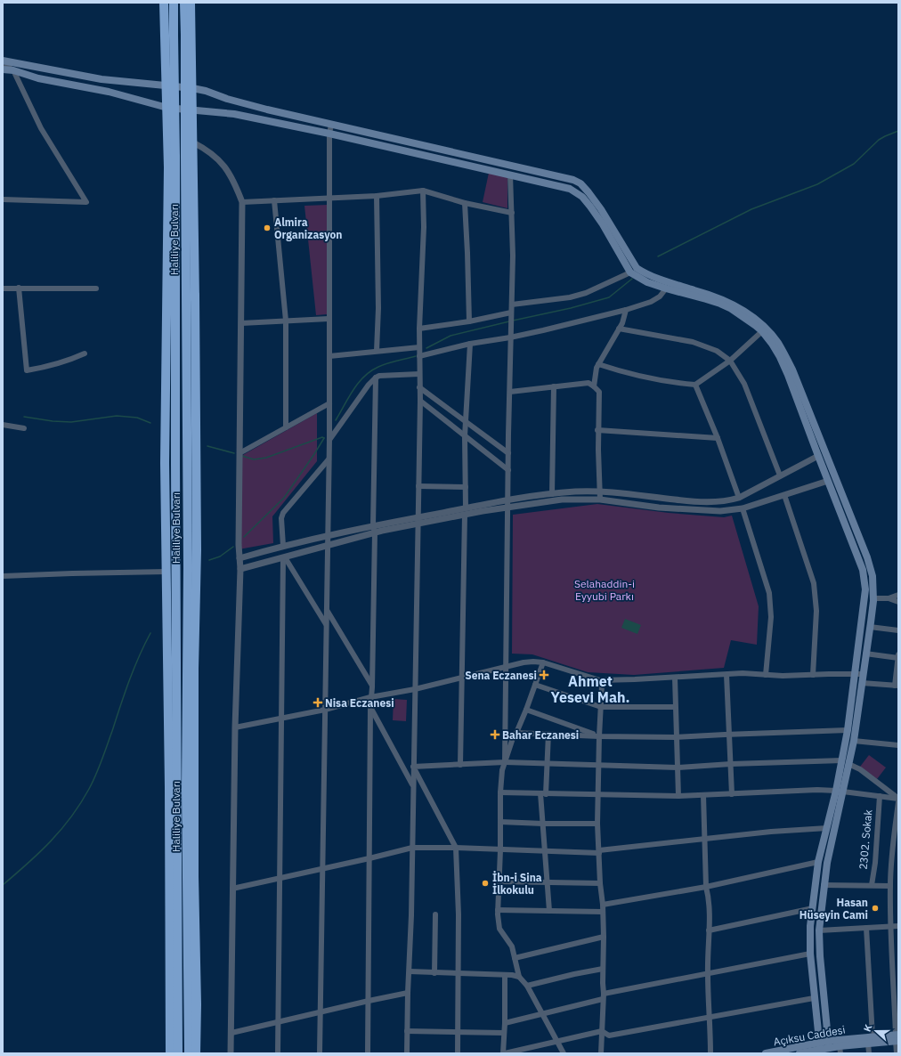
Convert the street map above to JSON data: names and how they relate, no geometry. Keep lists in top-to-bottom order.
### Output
{
  "streets": {
    "highway": ["Haliliye Bulvarı"],
    "main road": ["Açıksu Caddesi"],
    "street": ["2302. Sokak"]
  },
  "districts": ["Ahmet Yesevi Mah."],
  "parks": ["Selahaddin-i Eyyubi Parkı"],
  "places": {
    "other": ["Almira Organizasyon", "İbn-i Sina İlkokulu", "Hasan Hüseyin Cami"],
    "health": ["Sena Eczanesi", "Nisa Eczanesi", "Bahar Eczanesi"]
  },
  "north": "left"
}
